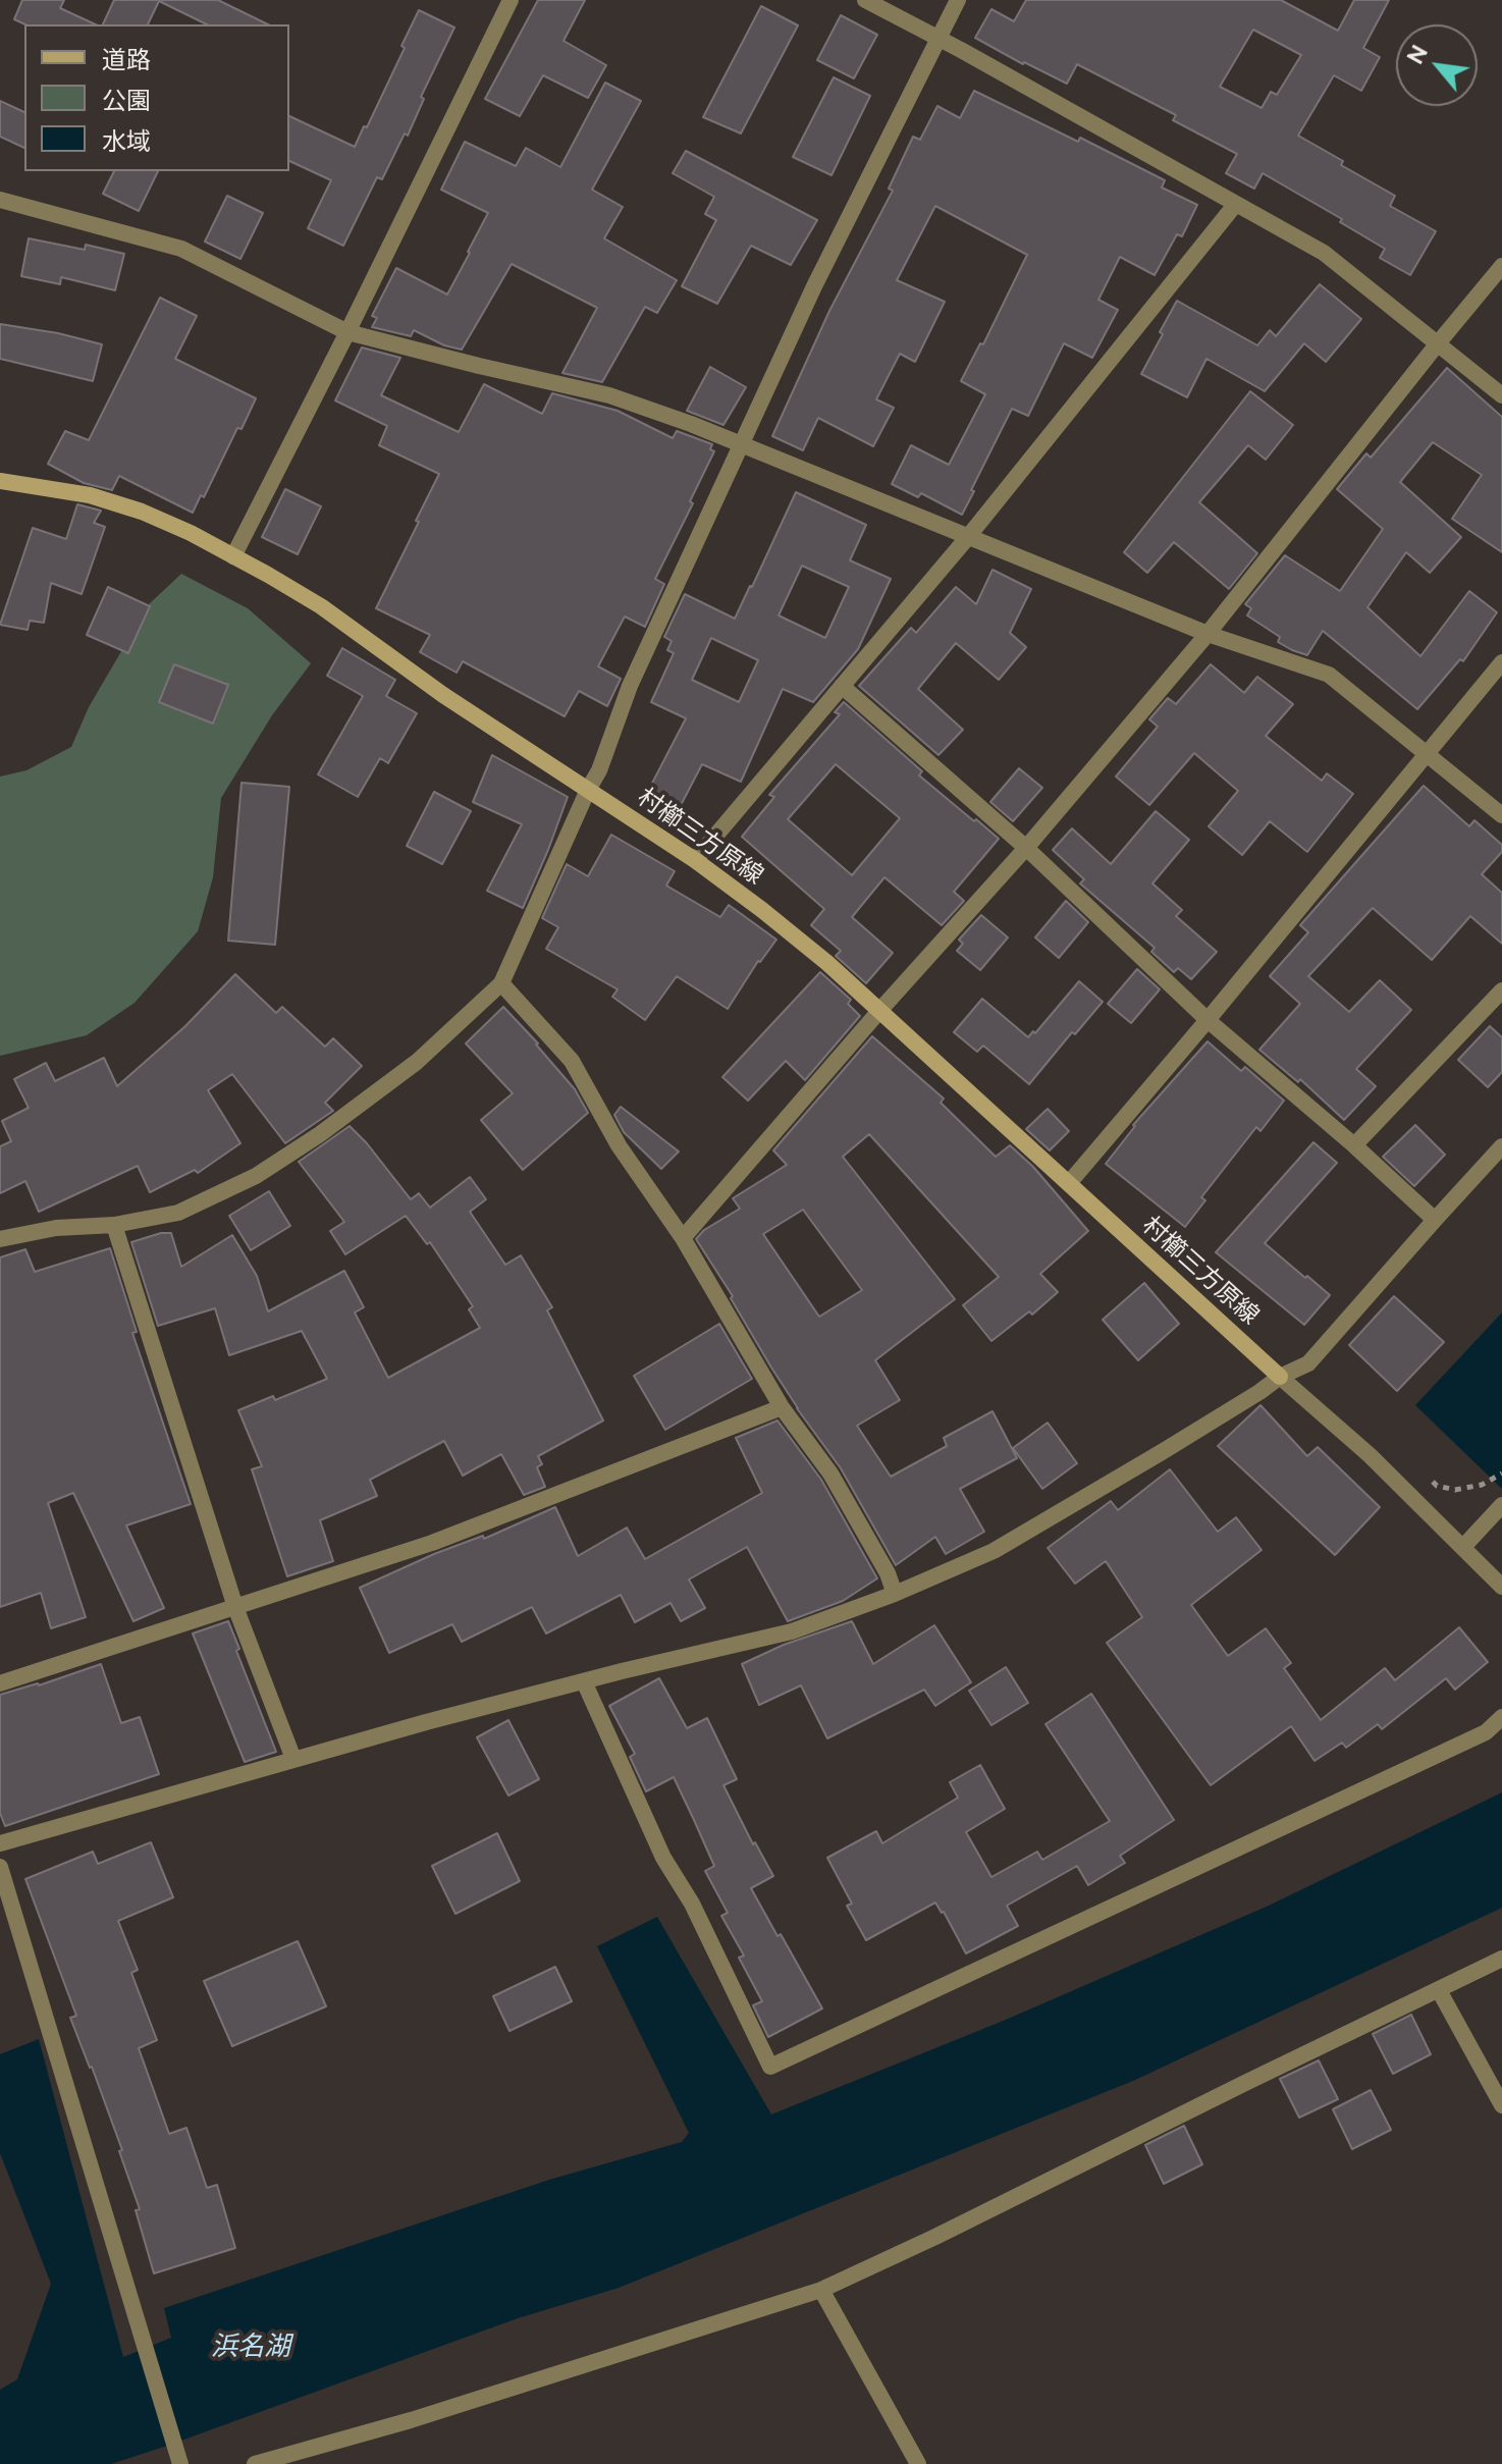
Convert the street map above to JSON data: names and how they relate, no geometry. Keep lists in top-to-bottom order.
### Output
{
  "streets": {
    "main road": ["村櫛三方原線"]
  },
  "water": ["浜名湖"],
  "legend": ["道路", "公園", "水域"],
  "north": "top left"
}
